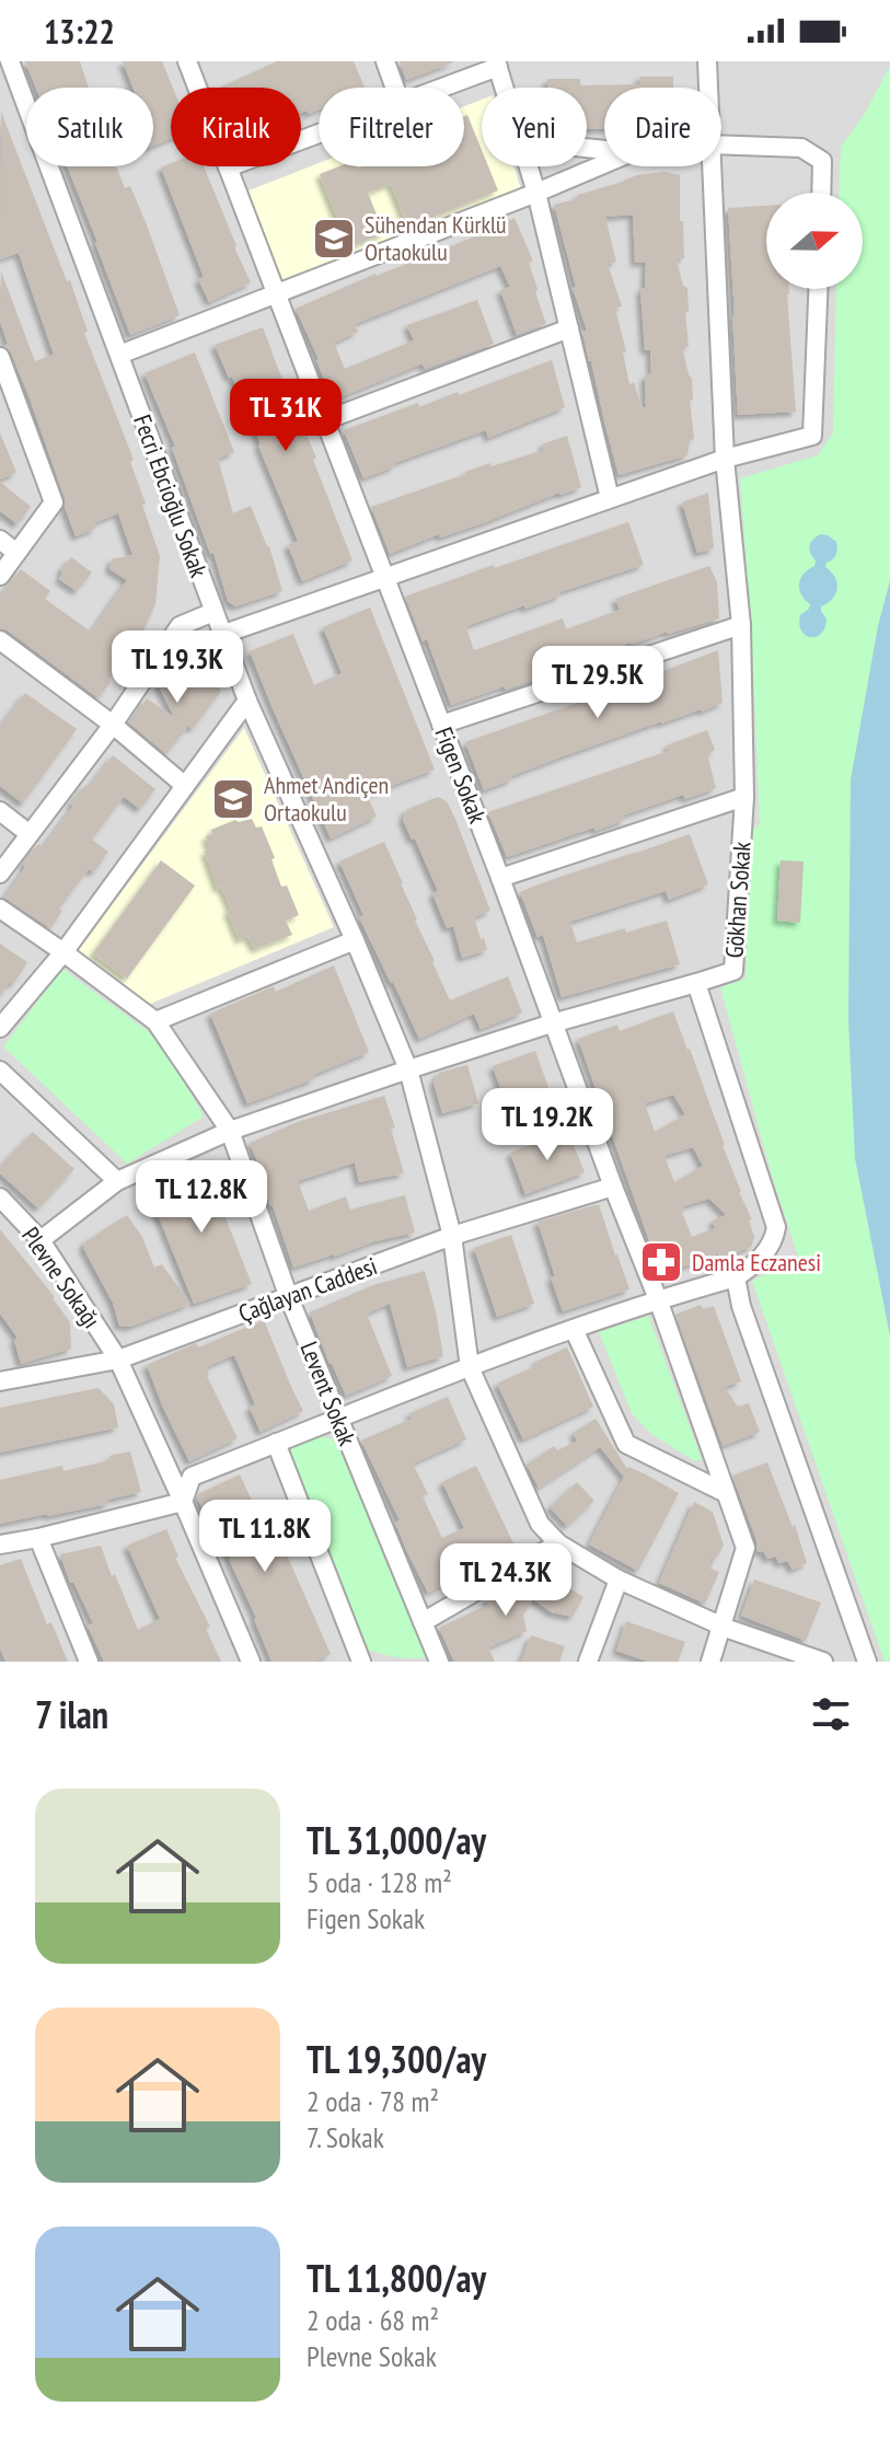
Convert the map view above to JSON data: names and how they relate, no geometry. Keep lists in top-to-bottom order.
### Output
{
  "streets": {
    "street": [
      "Fecri Ebcioğlu Sokak",
      "Figen Sokak",
      "Gökhan Sokak",
      "Plevne Sokağı",
      "Çağlayan Caddesi",
      "Levent Sokak"
    ]
  },
  "crossings": [
    ["Fecri Ebcioğlu Sokak", "Çağlayan Caddesi"],
    ["Figen Sokak", "Çağlayan Caddesi"],
    ["Plevne Sokağı", "Çağlayan Caddesi"],
    ["Çağlayan Caddesi", "Levent Sokak"]
  ],
  "places": {
    "school or university": ["Sühendan Kürklü Ortaokulu", "Ahmet Andiçen Ortaokulu"],
    "pharmacy": ["Damla Eczanesi"]
  },
  "north": "right",
  "page": {
    "status": "13:22",
    "chip": [
      "Satılık",
      "Kiralık",
      "Filtreler",
      "Yeni",
      "Daire"
    ],
    "price": [
      "TL 31K",
      "TL 19.3K",
      "TL 29.5K",
      "TL 19.2K",
      "TL 12.8K",
      "TL 11.8K",
      "TL 24.3K"
    ],
    "heading": "7 ilan",
    "list": [
      {
        "name": "TL 31,000/ay",
        "note": "5 oda · 128 m² · Figen Sokak"
      },
      {
        "name": "TL 19,300/ay",
        "note": "2 oda · 78 m² · 7. Sokak"
      },
      {
        "name": "TL 11,800/ay",
        "note": "2 oda · 68 m² · Plevne Sokak"
      }
    ]
  }
}
